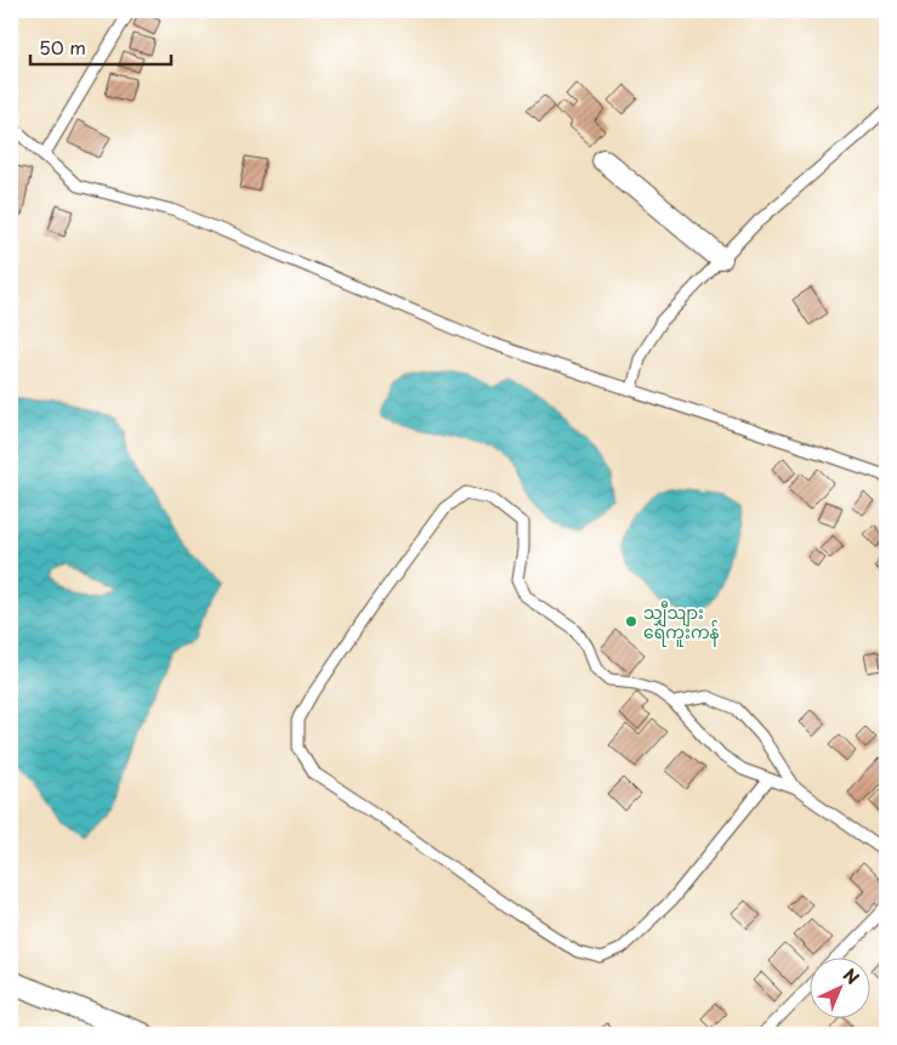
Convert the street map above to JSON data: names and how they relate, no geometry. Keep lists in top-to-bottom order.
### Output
{
  "places": ["သျှီသျား ရေကူးကန်"],
  "scale_bar": "50 m",
  "north": "top right"
}
